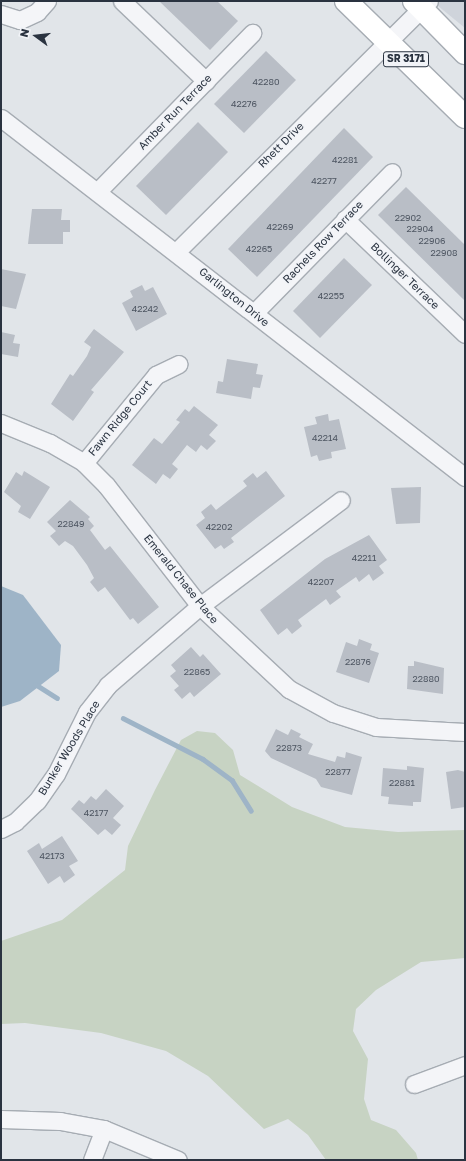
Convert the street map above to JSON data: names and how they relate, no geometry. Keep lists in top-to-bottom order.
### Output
{
  "streets": {
    "main road": ["SR 3171"],
    "street": [
      "Amber Run Terrace",
      "Rhett Drive",
      "Rachels Row Terrace",
      "Bollinger Terrace",
      "Garlington Drive",
      "Fawn Ridge Court",
      "Emerald Chase Place",
      "Bunker Woods Place"
    ]
  },
  "crossings": [
    ["SR 3171", "Rhett Drive"],
    ["Amber Run Terrace", "Garlington Drive"],
    ["Rhett Drive", "Garlington Drive"],
    ["Rachels Row Terrace", "Bollinger Terrace"],
    ["Rachels Row Terrace", "Garlington Drive"],
    ["Fawn Ridge Court", "Emerald Chase Place"],
    ["Emerald Chase Place", "Bunker Woods Place"]
  ],
  "house_numbers": [
    "42280",
    "42276",
    "42281",
    "42277",
    "22902",
    "42269",
    "22904",
    "22906",
    "42265",
    "22908",
    "42255",
    "42242",
    "42214",
    "22849",
    "42202",
    "42211",
    "42207",
    "22876",
    "22865",
    "22880",
    "22873",
    "22877",
    "22881",
    "42177",
    "42173"
  ],
  "north": "left"
}
